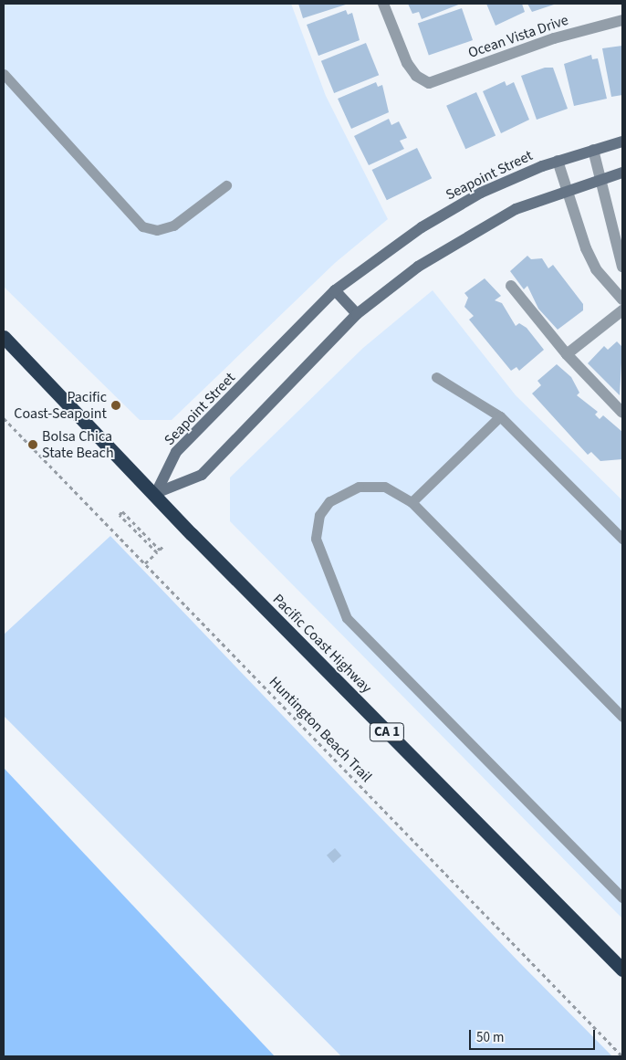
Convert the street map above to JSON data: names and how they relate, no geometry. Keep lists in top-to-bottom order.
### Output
{
  "streets": {
    "highway": ["Pacific Coast Highway", "CA 1"],
    "main road": ["Seapoint Street"],
    "street": ["Ocean Vista Drive"],
    "path": ["Huntington Beach Trail"]
  },
  "crossings": [
    ["Seapoint Street", "Pacific Coast Highway"]
  ],
  "places": ["Pacific Coast-Seapoint", "Bolsa Chica State Beach"],
  "scale_bar": "50 m"
}
